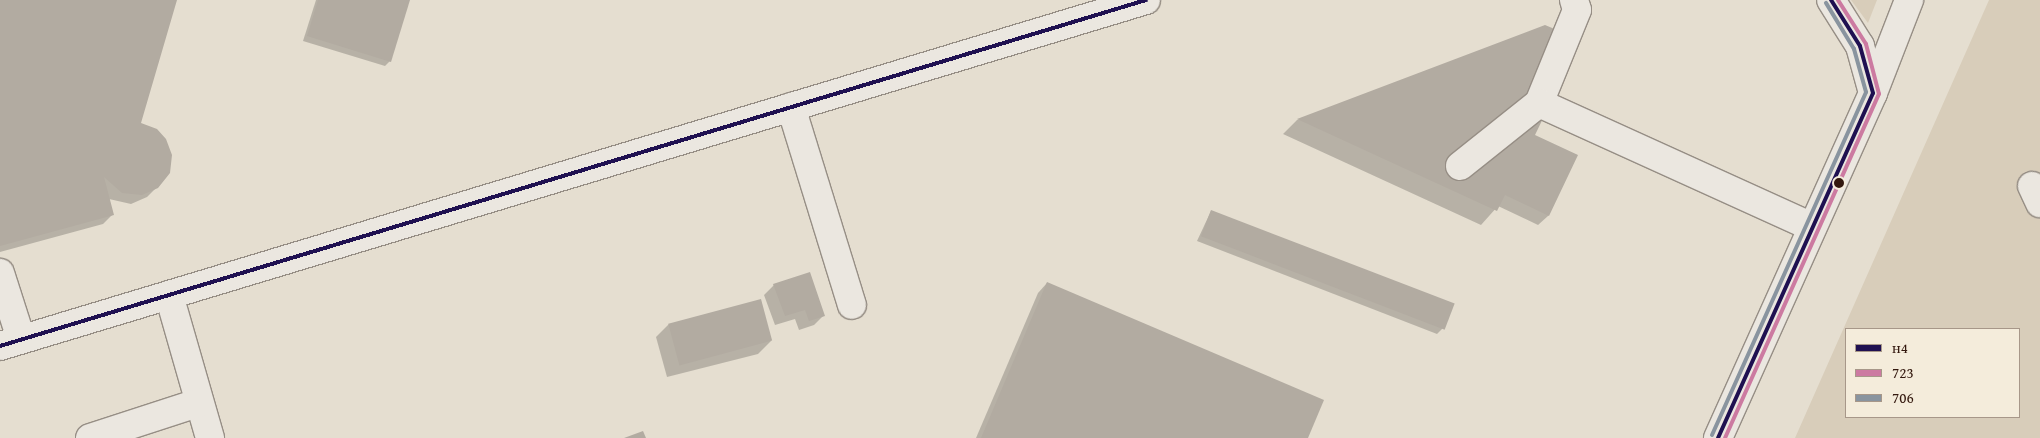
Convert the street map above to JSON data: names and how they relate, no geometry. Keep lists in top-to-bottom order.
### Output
{
  "lines": ["transit line н4", "transit line 723", "transit line 706"],
  "legend": ["н4", "723", "706"]
}
